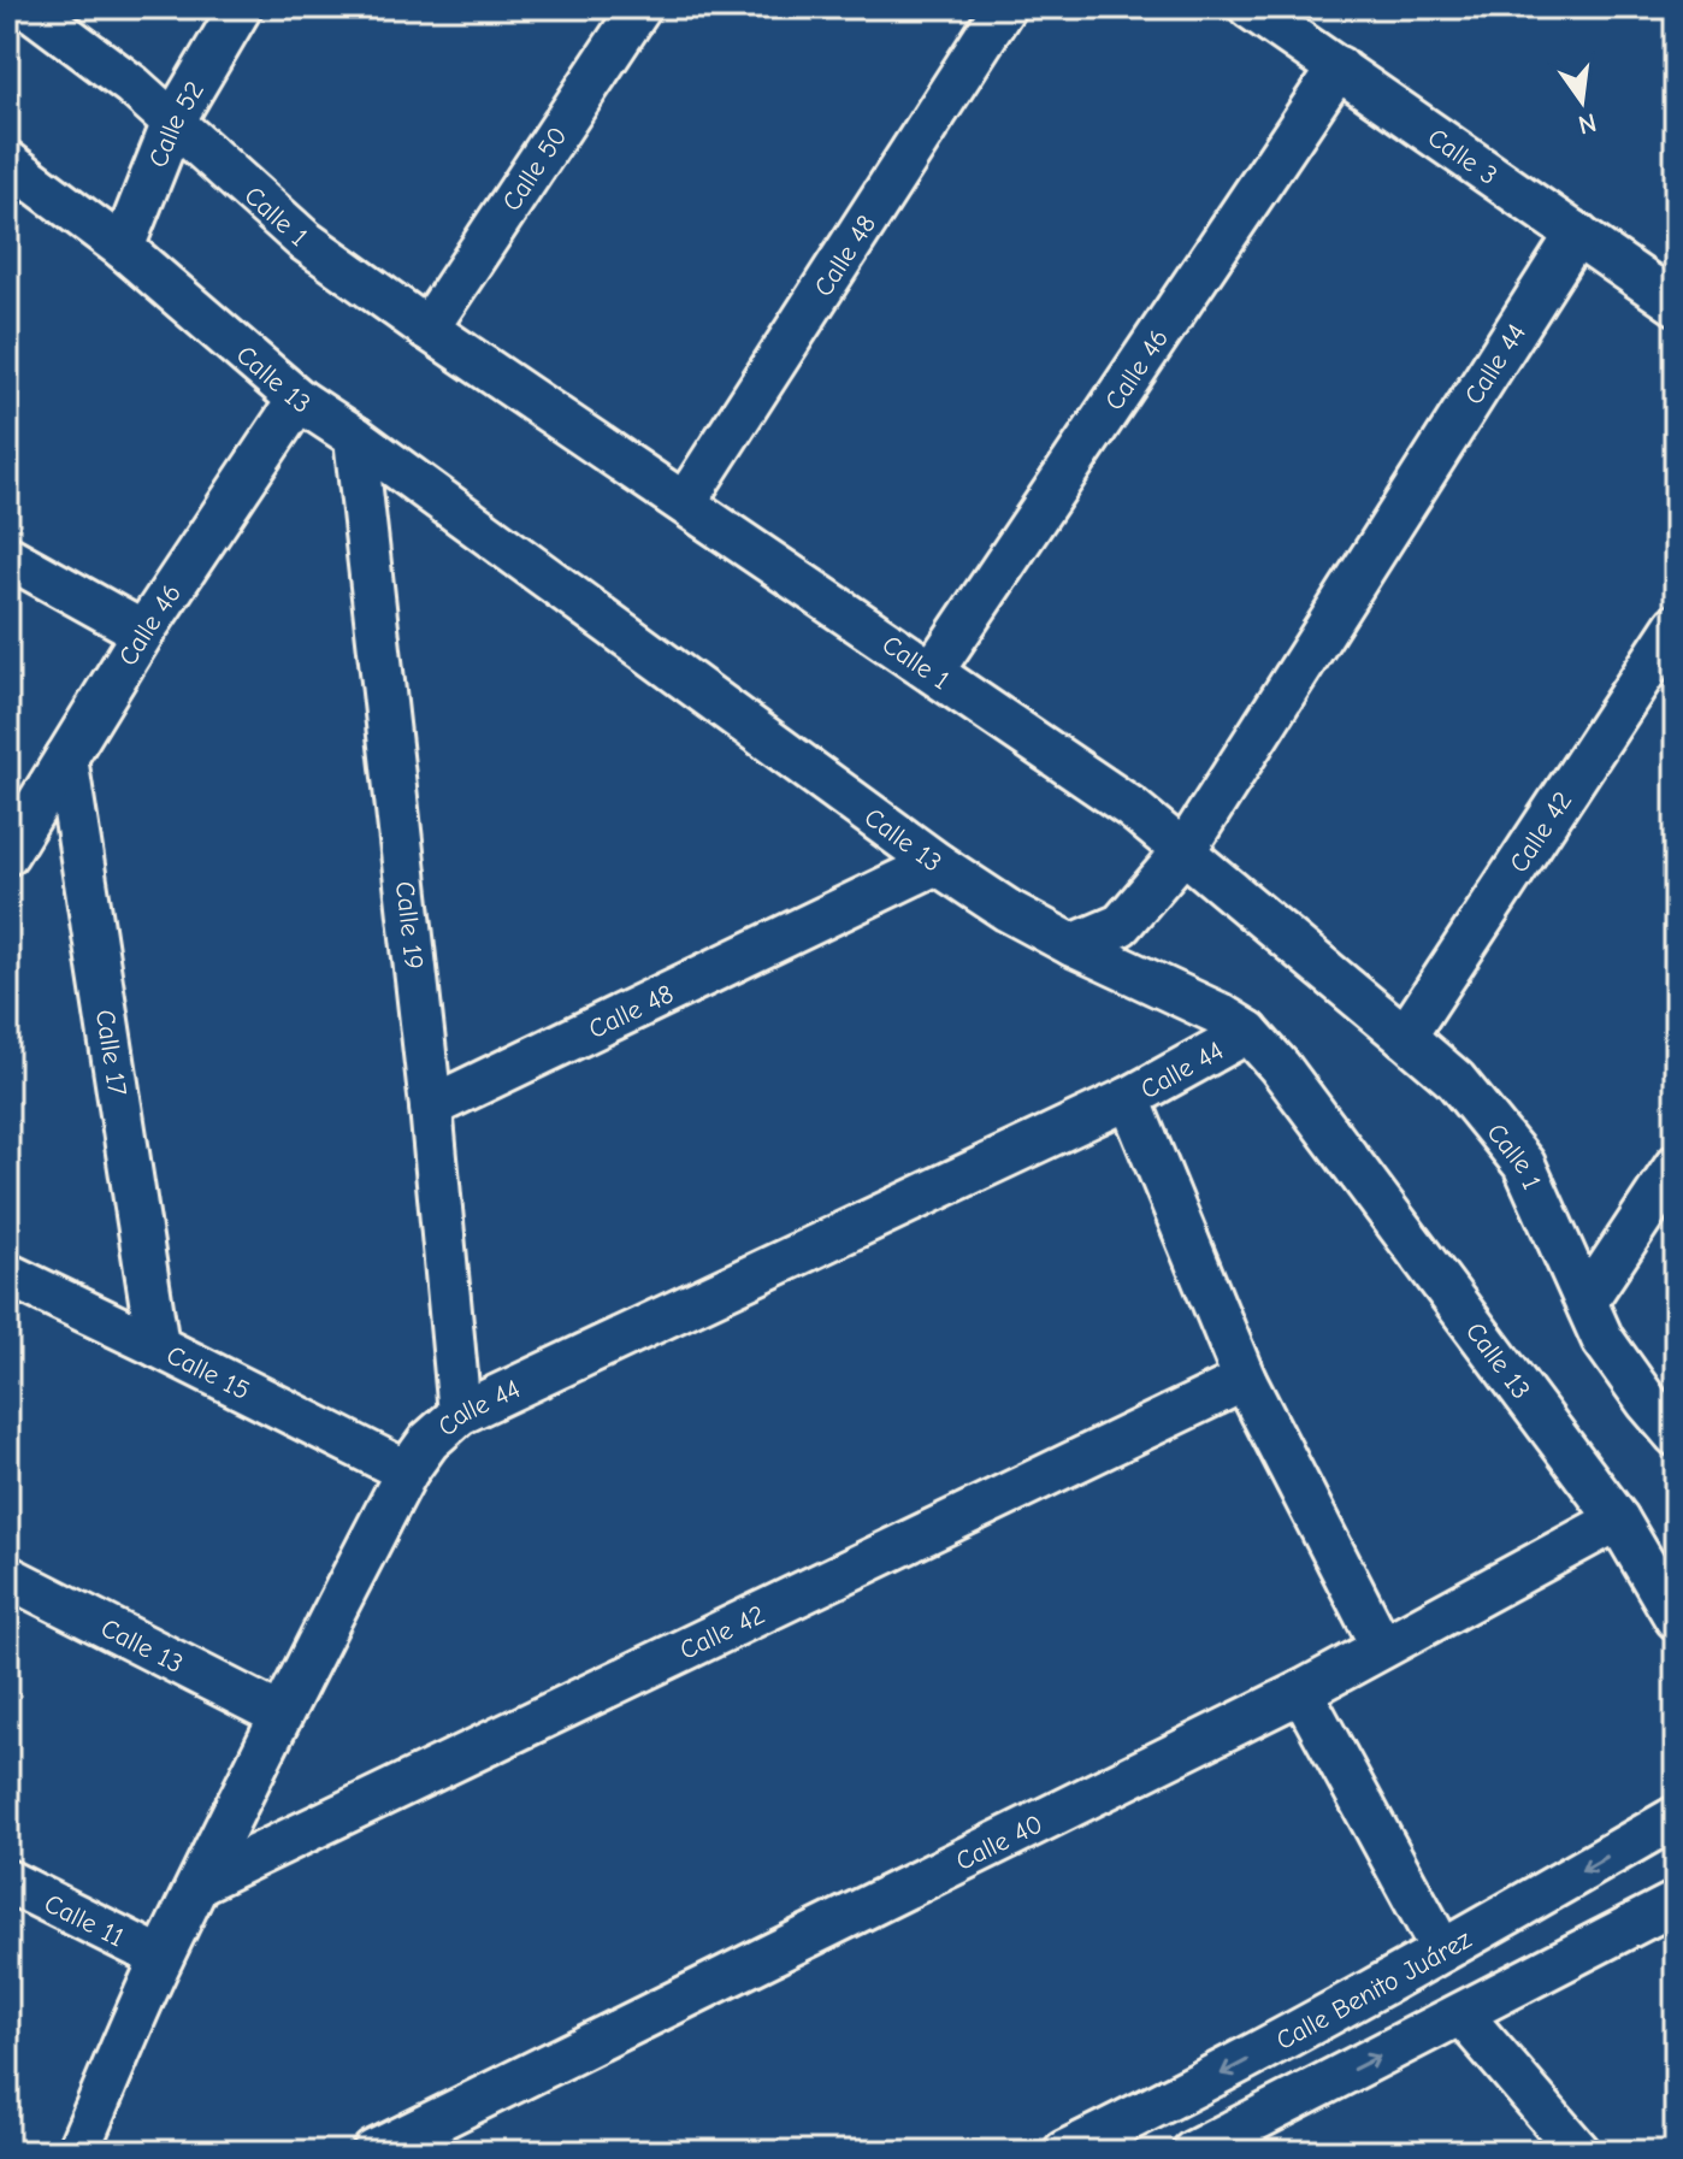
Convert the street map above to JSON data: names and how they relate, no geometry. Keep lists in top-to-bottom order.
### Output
{
  "streets": {
    "street": [
      "Calle 52",
      "Calle 3",
      "Calle 50",
      "Calle 1",
      "Calle 48",
      "Calle 44",
      "Calle 46",
      "Calle 13",
      "Calle 42",
      "Calle 19",
      "Calle 17",
      "Calle 15",
      "Calle 40",
      "Calle 11",
      "Calle Benito Juárez"
    ]
  },
  "crossings": [
    ["Calle 52", "Calle 1"],
    ["Calle 52", "Calle 13"],
    ["Calle 3", "Calle 44"],
    ["Calle 3", "Calle 46"],
    ["Calle 50", "Calle 1"],
    ["Calle 1", "Calle 48"],
    ["Calle 1", "Calle 44"],
    ["Calle 1", "Calle 46"],
    ["Calle 1", "Calle 42"],
    ["Calle 48", "Calle 13"],
    ["Calle 48", "Calle 19"],
    ["Calle 44", "Calle 13"],
    ["Calle 44", "Calle 42"],
    ["Calle 44", "Calle 19"],
    ["Calle 44", "Calle 15"],
    ["Calle 44", "Calle 11"],
    ["Calle 46", "Calle 13"],
    ["Calle 46", "Calle 17"],
    ["Calle 13", "Calle 19"],
    ["Calle 13", "Calle 40"],
    ["Calle 17", "Calle 15"]
  ],
  "north": "bottom"
}
